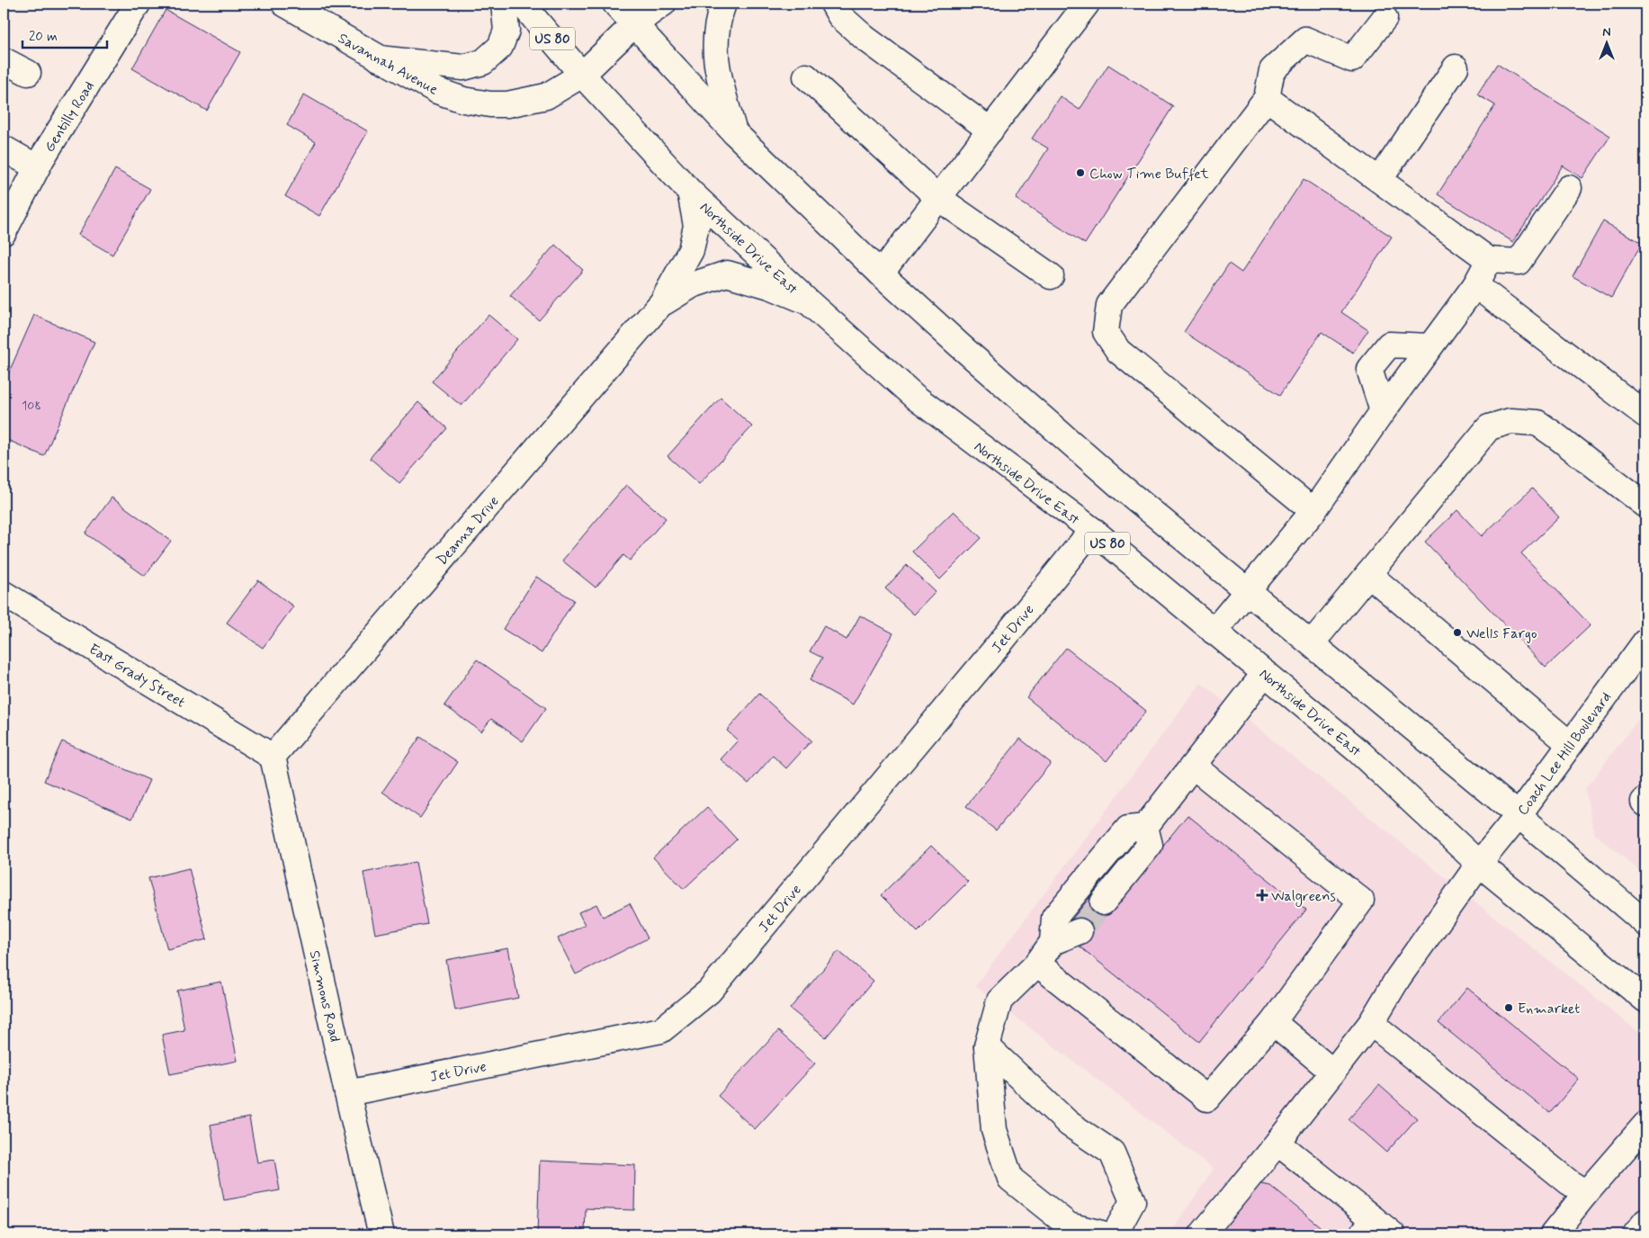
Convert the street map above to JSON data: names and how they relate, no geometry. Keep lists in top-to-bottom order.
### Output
{
  "streets": {
    "street": [
      "US 80",
      "Savannah Avenue",
      "Gentilly Road",
      "Northside Drive East",
      "Deanna Drive",
      "Jet Drive",
      "East Grady Street",
      "Coach Lee Hill Boulevard",
      "Simmons Road"
    ]
  },
  "crossings": [
    ["Savannah Avenue", "Northside Drive East"],
    ["Northside Drive East", "Deanna Drive"],
    ["Northside Drive East", "Jet Drive"],
    ["Northside Drive East", "Coach Lee Hill Boulevard"],
    ["Deanna Drive", "East Grady Street"],
    ["Deanna Drive", "Simmons Road"],
    ["Jet Drive", "Simmons Road"],
    ["East Grady Street", "Simmons Road"]
  ],
  "places": {
    "other": ["Chow Time Buffet", "Wells Fargo", "Enmarket"],
    "health": ["Walgreens"]
  },
  "house_numbers": ["108"],
  "scale_bar": "20 m",
  "north": "top"
}
